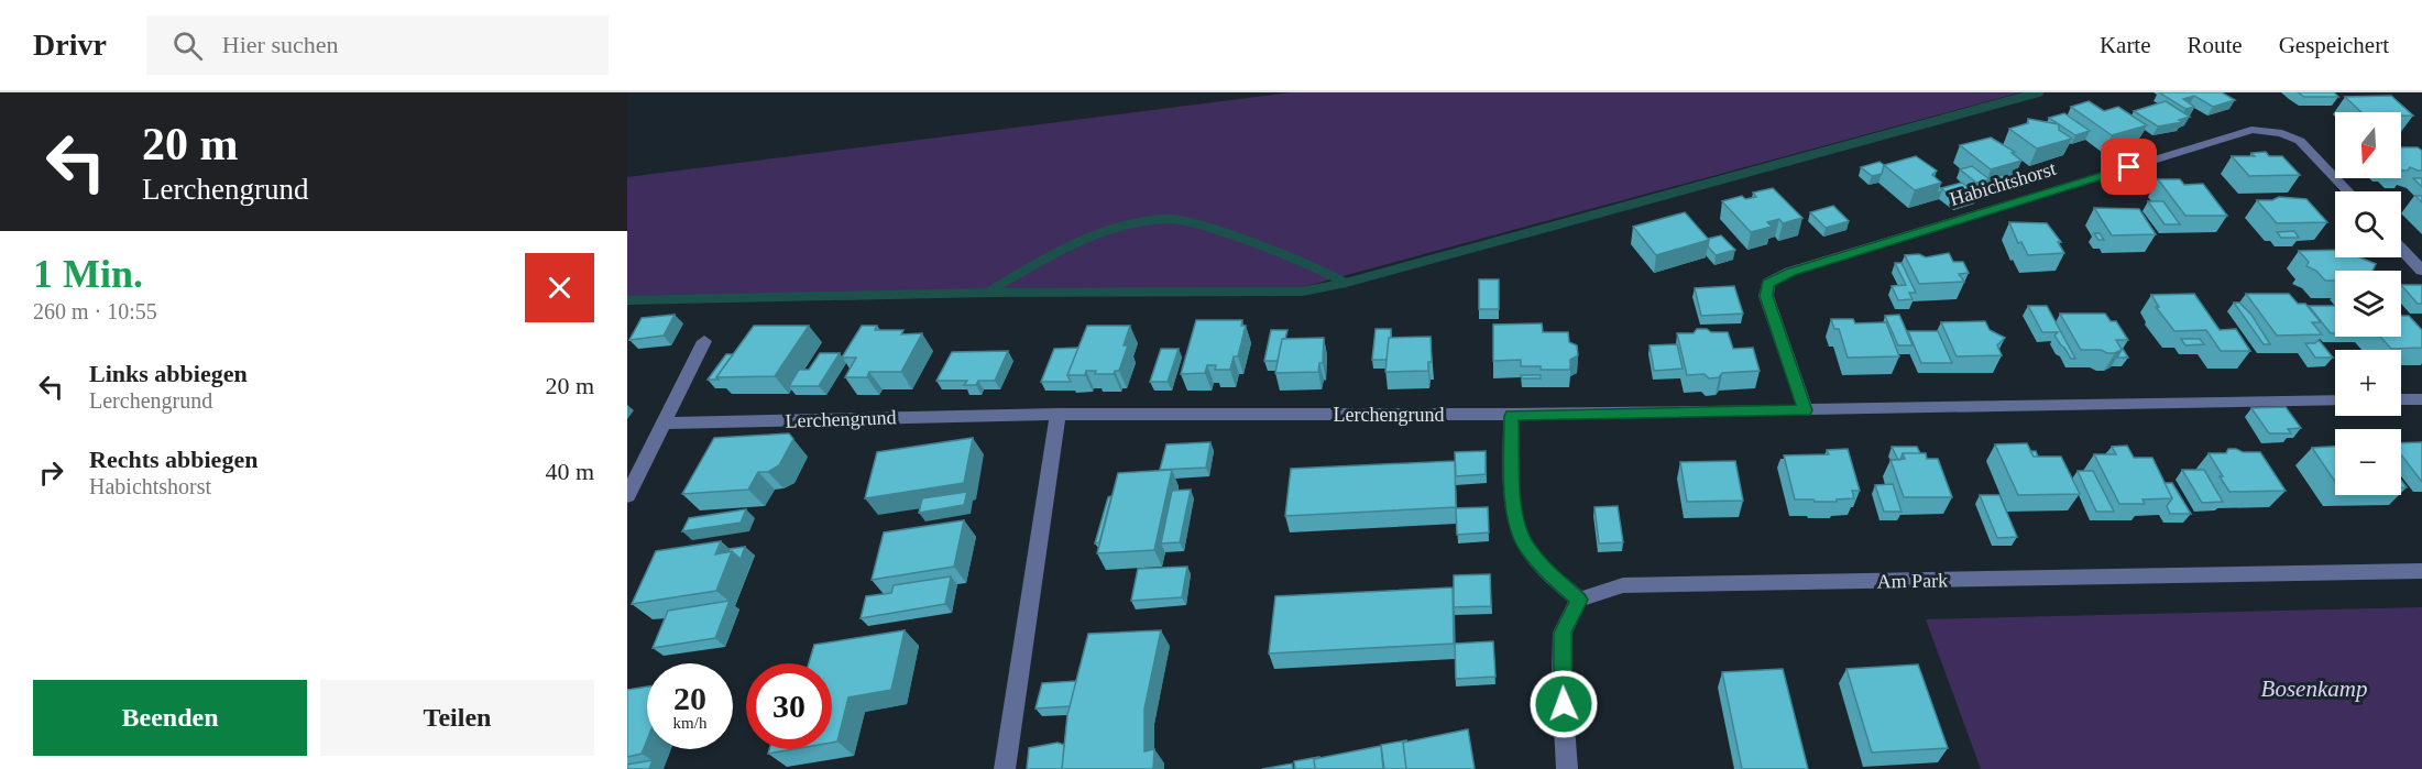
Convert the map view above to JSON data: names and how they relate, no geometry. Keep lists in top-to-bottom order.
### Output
{
  "streets": {
    "street": ["Habichtshorst", "Lerchengrund", "Am Park"]
  },
  "parks": ["Bosenkamp"],
  "north": "bottom",
  "page": {
    "header": "Drivr",
    "search": "Hier suchen",
    "nav": ["Karte", "Route", "Gespeichert"],
    "turn": ["20 m", "Lerchengrund"],
    "map_buttons": ["+", "−"],
    "heading": ["1 Min.", "260 m · 10:55"],
    "list": [
      {
        "name": "Links abbiegen",
        "note": "Lerchengrund",
        "value": "20 m"
      },
      {
        "name": "Rechts abbiegen",
        "note": "Habichtshorst",
        "value": "40 m"
      }
    ],
    "speed": "20 km/h",
    "limit": "30",
    "buttons": ["Beenden", "Teilen"]
  }
}
